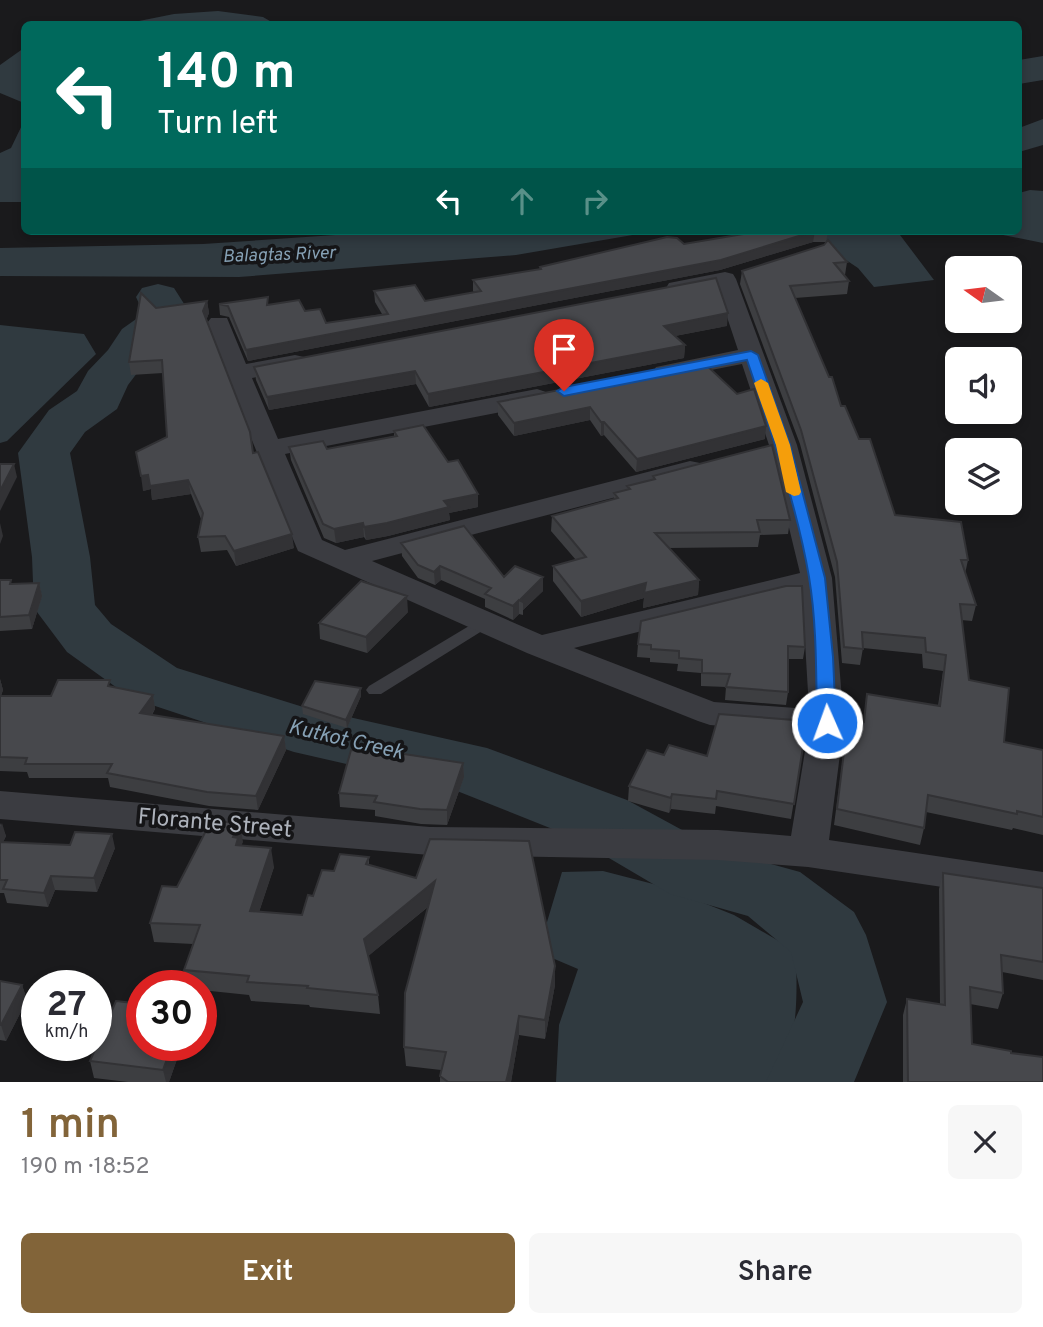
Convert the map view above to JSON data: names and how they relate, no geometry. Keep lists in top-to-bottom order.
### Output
{
  "streets": {
    "street": ["Florante Street"]
  },
  "water": ["Balagtas River", "Kutkot Creek"],
  "north": "left",
  "page": {
    "turn": ["140 m", "Turn left"],
    "speed": "27 km/h",
    "limit": "30",
    "heading": ["1 min", "190 m · 18:52"],
    "buttons": ["Exit", "Share"]
  }
}
